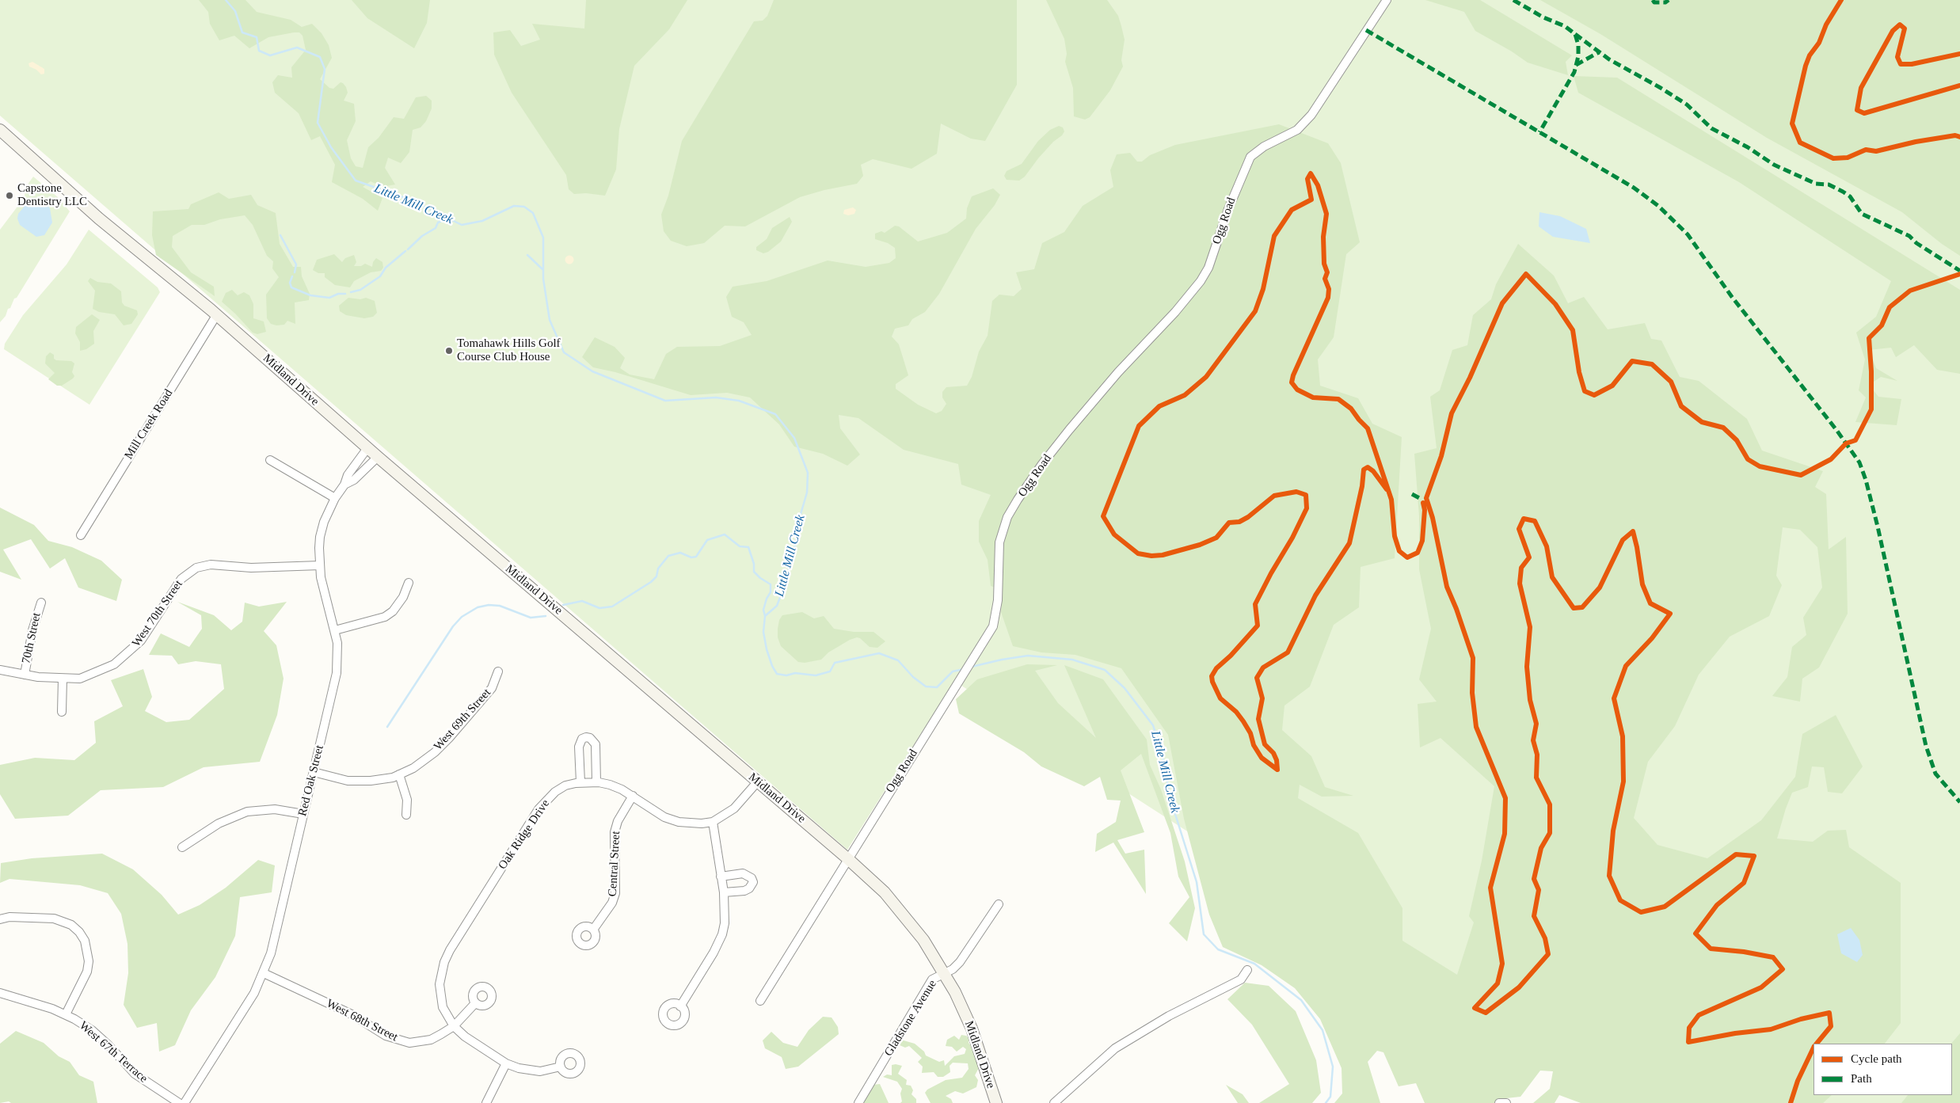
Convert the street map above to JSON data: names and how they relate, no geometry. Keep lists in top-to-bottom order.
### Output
{
  "streets": {
    "main road": ["Midland Drive"],
    "street": [
      "Ogg Road",
      "Mill Creek Road",
      "West 70th Street",
      "70th Street",
      "West 69th Street",
      "Red Oak Street",
      "Oak Ridge Drive",
      "Central Street",
      "Gladstone Avenue",
      "West 68th Street",
      "West 67th Terrace"
    ]
  },
  "crossings": [
    ["Ogg Road", "Midland Drive"],
    ["Midland Drive", "Mill Creek Road"],
    ["Midland Drive", "Red Oak Street"],
    ["Midland Drive", "Oak Ridge Drive"],
    ["Midland Drive", "Gladstone Avenue"],
    ["West 70th Street", "70th Street"],
    ["West 70th Street", "Red Oak Street"],
    ["West 69th Street", "Red Oak Street"],
    ["Red Oak Street", "West 68th Street"],
    ["Oak Ridge Drive", "Central Street"],
    ["Oak Ridge Drive", "West 68th Street"]
  ],
  "water": ["Little Mill Creek"],
  "places": ["Capstone Dentistry LLC", "Tomahawk Hills Golf Course Club House"],
  "legend": ["Cycle path", "Path"]
}
